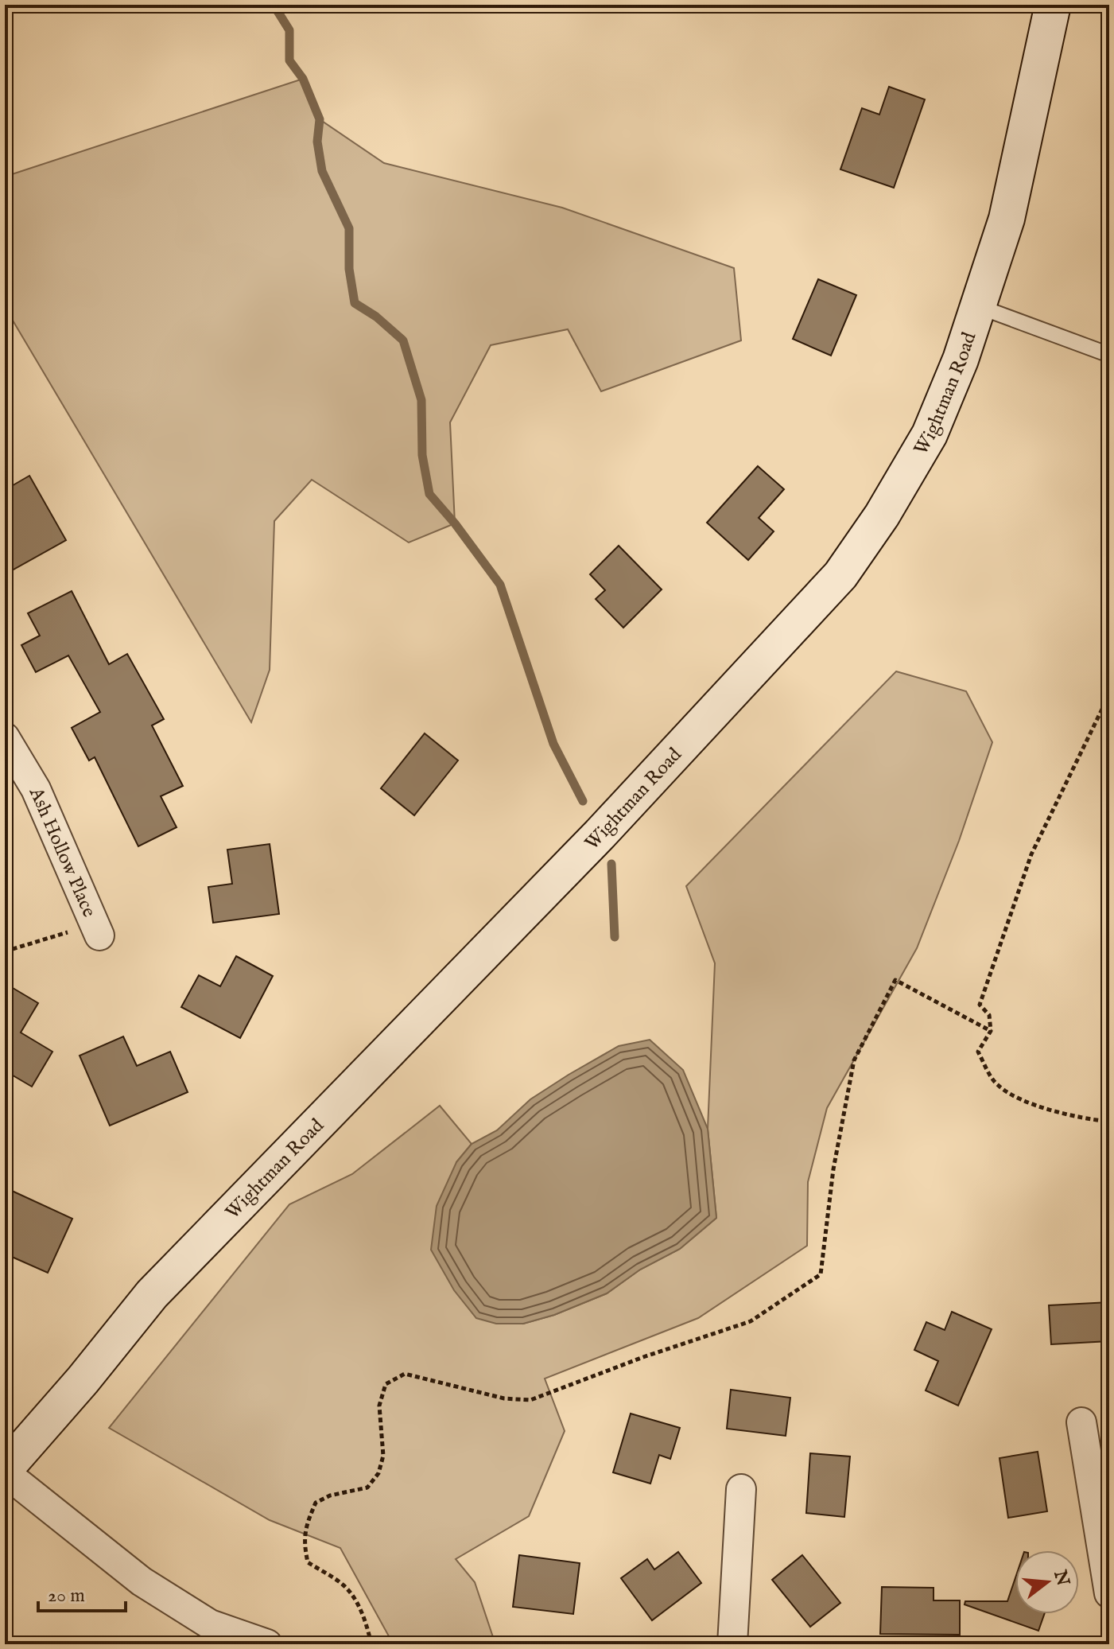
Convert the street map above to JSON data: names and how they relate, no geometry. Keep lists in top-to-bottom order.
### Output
{
  "streets": {
    "main road": ["Wightman Road"],
    "street": ["Ash Hollow Place"]
  },
  "scale_bar": "20 m",
  "north": "right"
}
